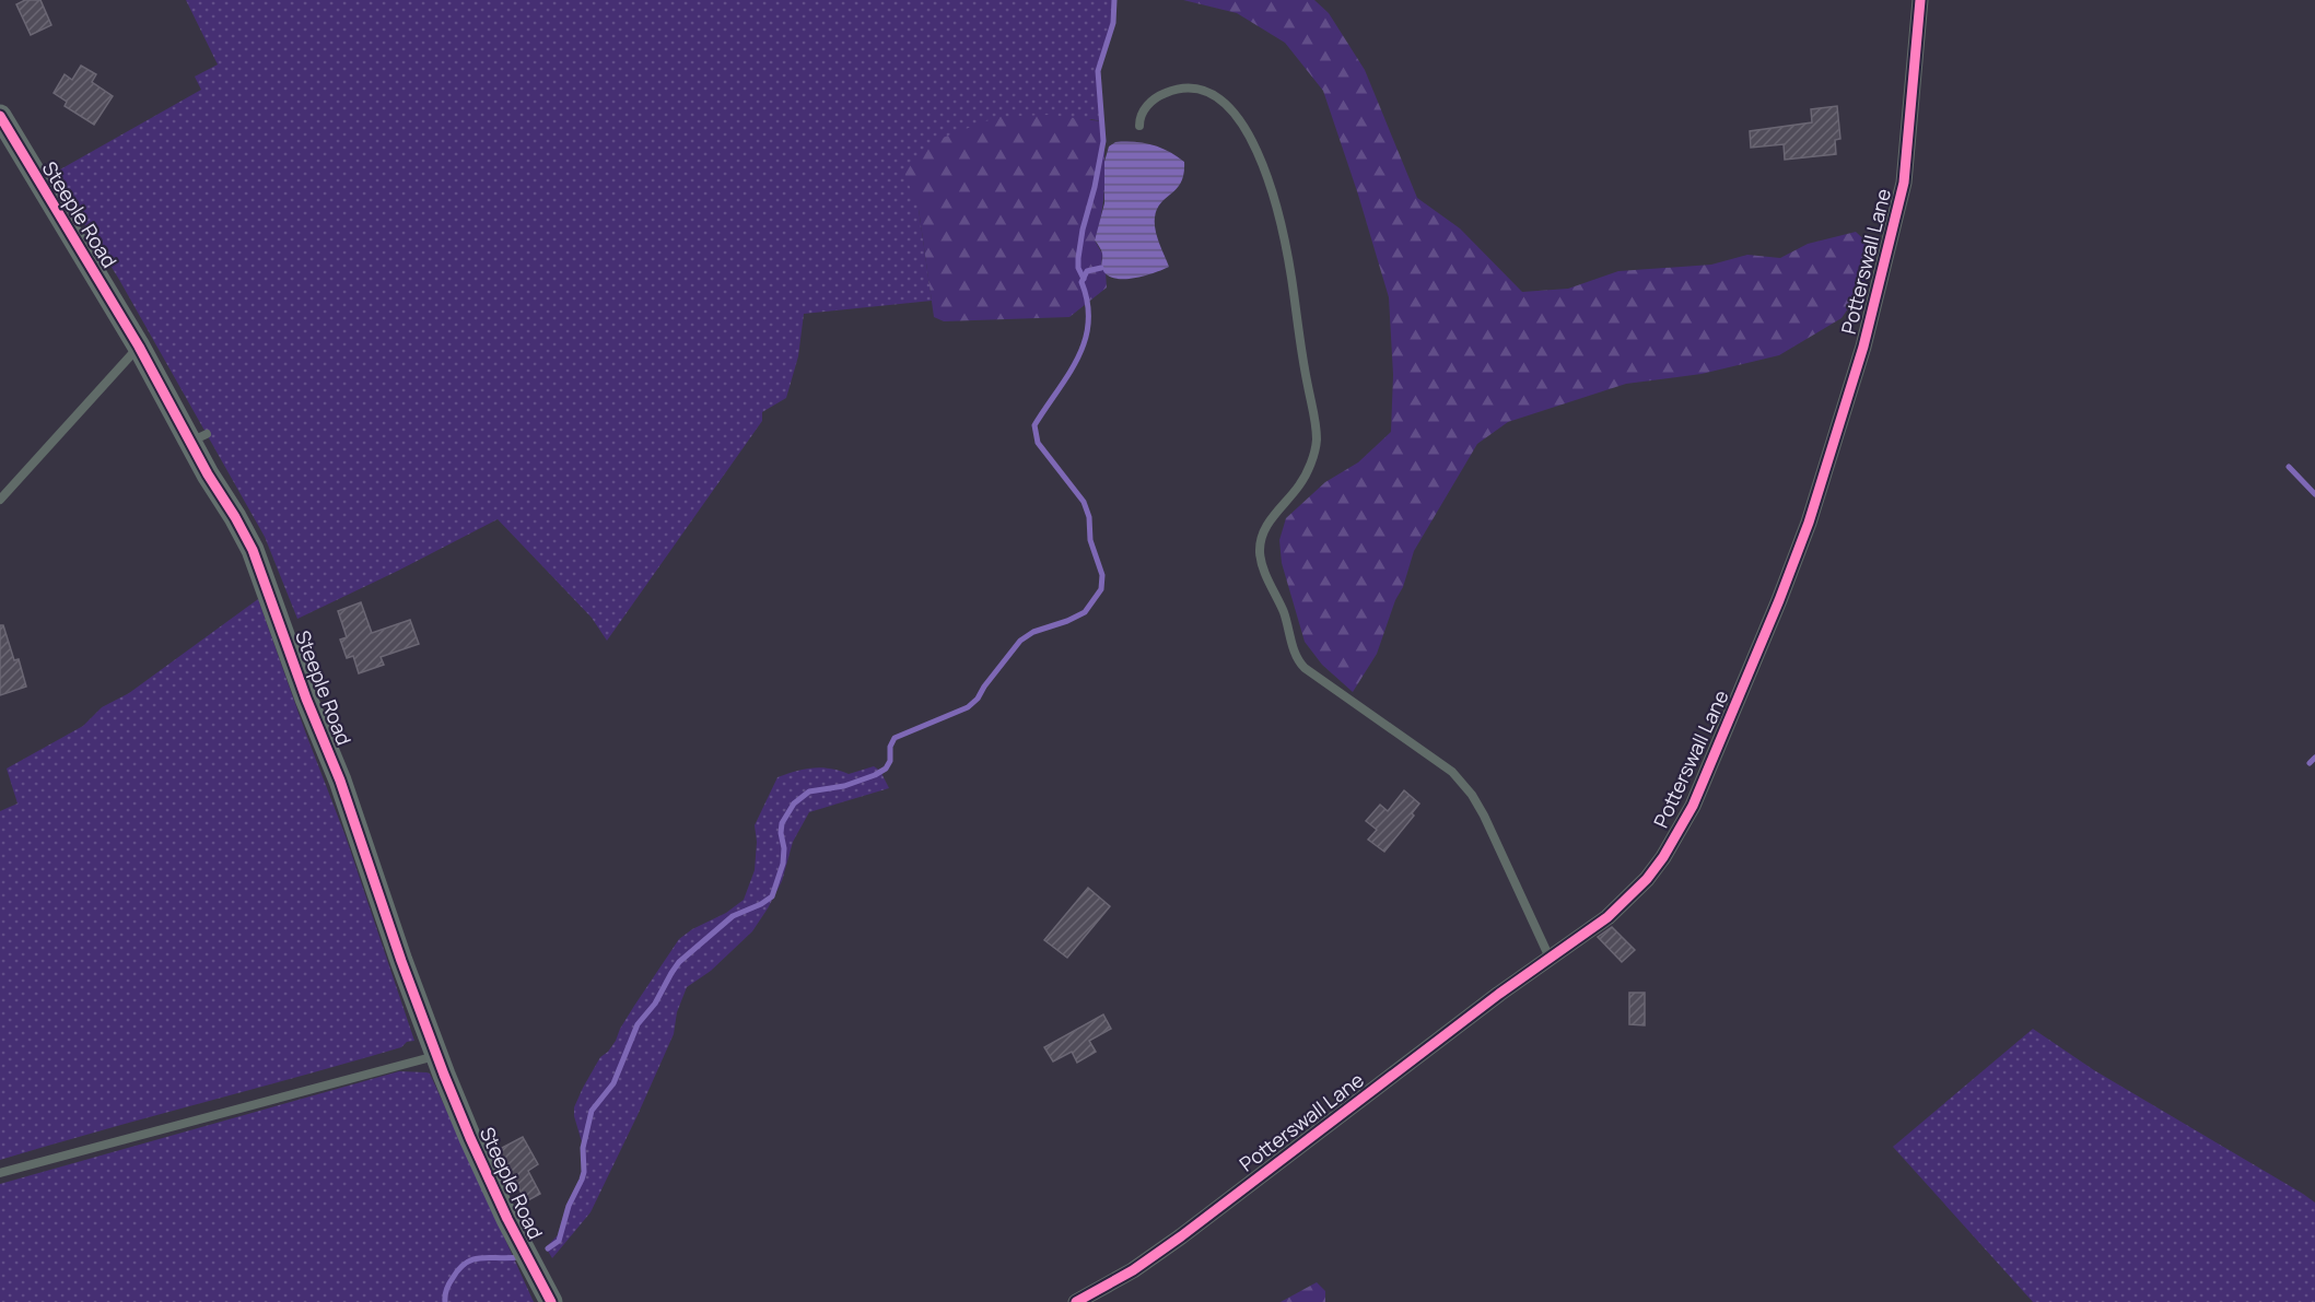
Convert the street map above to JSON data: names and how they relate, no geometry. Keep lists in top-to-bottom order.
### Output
{
  "streets": {
    "street": ["Steeple Road", "Potterswall Lane"]
  }
}
